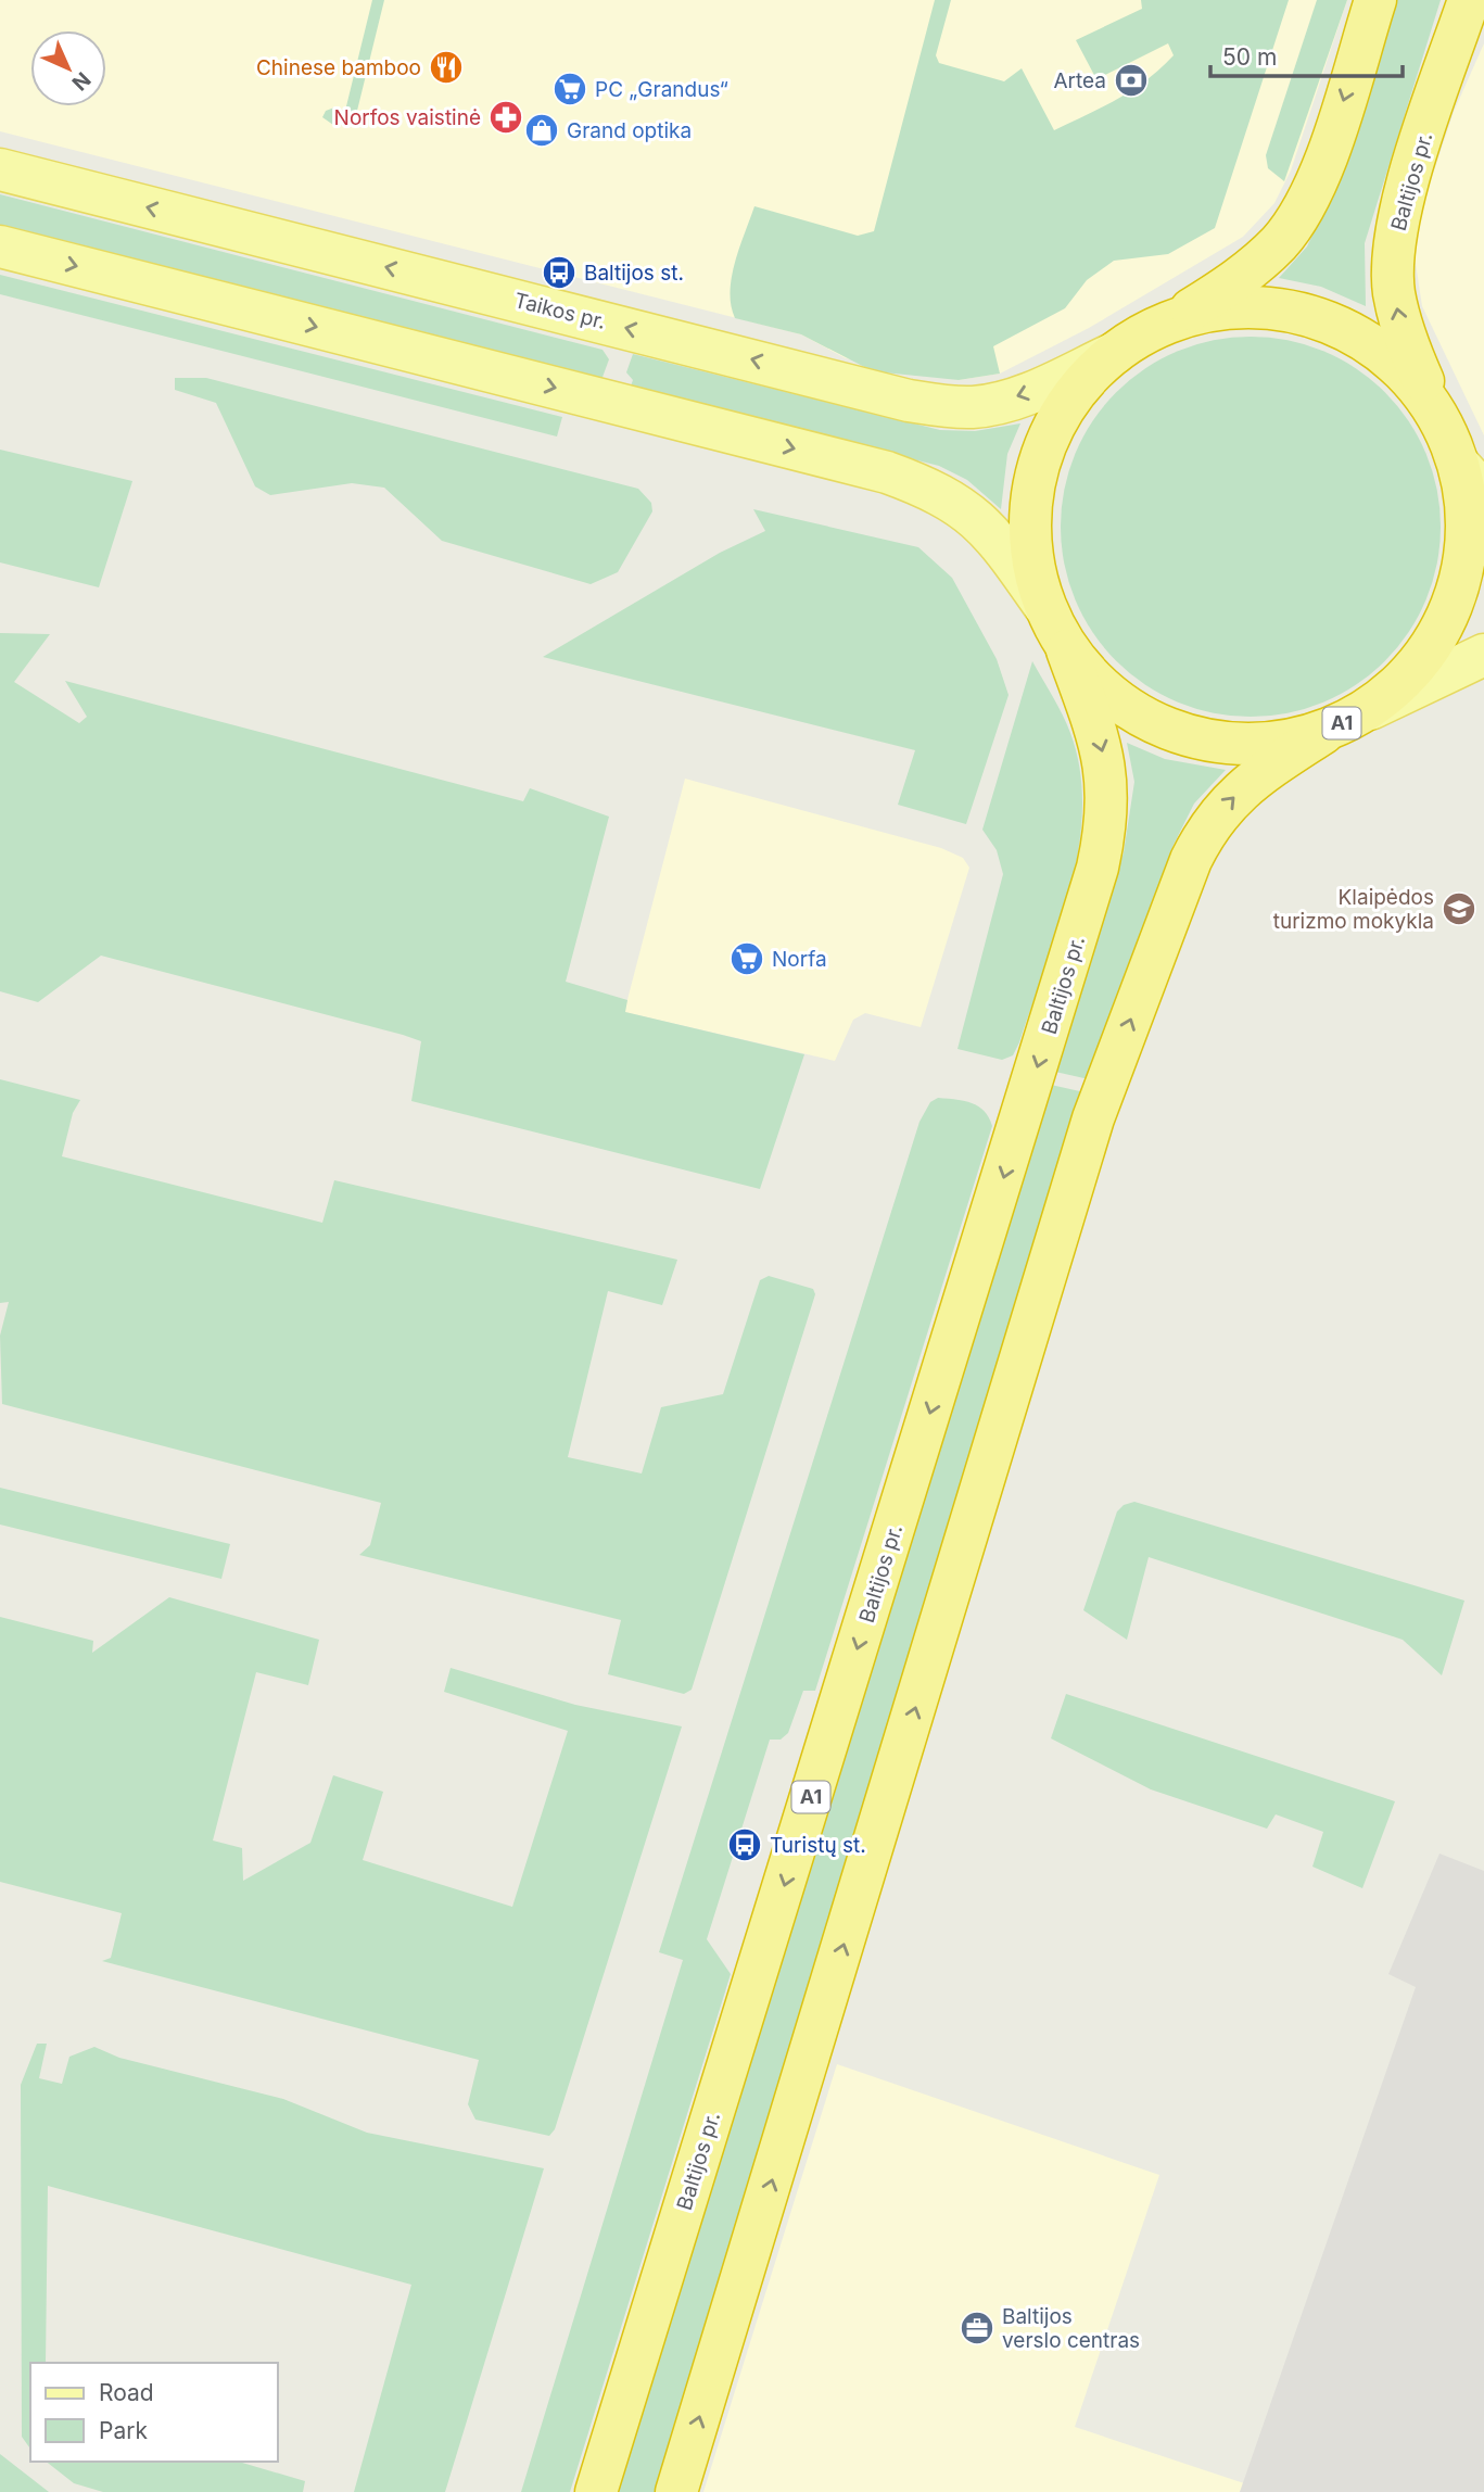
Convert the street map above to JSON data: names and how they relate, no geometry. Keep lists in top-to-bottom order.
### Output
{
  "streets": {
    "highway": ["Baltijos pr.", "A1"],
    "main road": ["Taikos pr."]
  },
  "crossings": [
    ["Baltijos pr.", "A1"],
    ["Taikos pr.", "A1"]
  ],
  "places": {
    "restaurant": ["Chinese bamboo"],
    "bank": ["Artea"],
    "supermarket": ["PC „Grandus“", "Norfa"],
    "pharmacy": ["Norfos vaistinė"],
    "shop": ["Grand optika"],
    "bus stop": ["Baltijos st.", "Turistų st."],
    "school or university": ["Klaipėdos turizmo mokykla"],
    "office": ["Baltijos verslo centras"]
  },
  "legend": ["Road", "Park"],
  "scale_bar": "50 m",
  "north": "bottom right"
}
